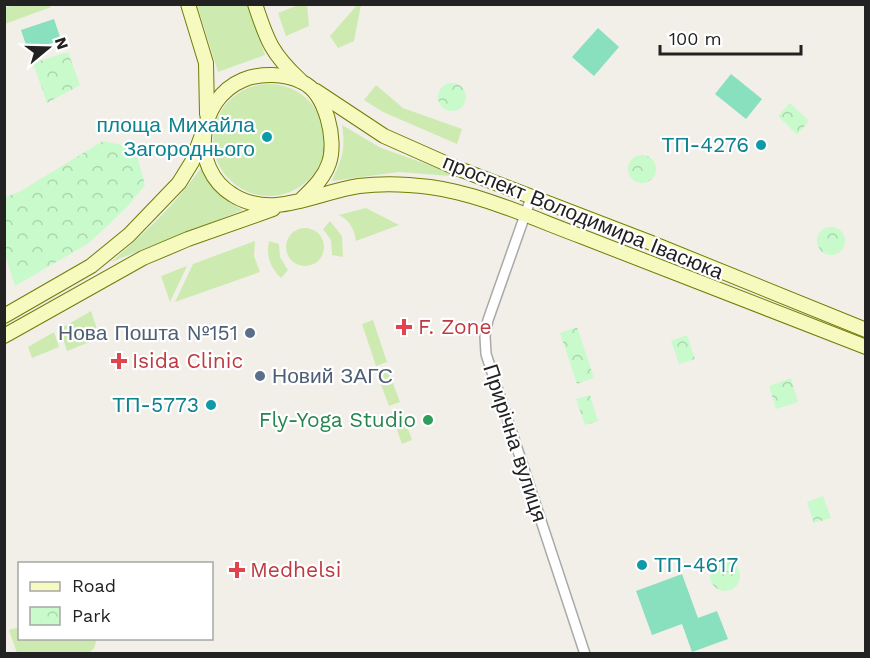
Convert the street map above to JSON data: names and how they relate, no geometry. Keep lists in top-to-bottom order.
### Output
{
  "streets": {
    "main road": ["проспект Володимира Івасюка"],
    "street": ["Прирічна вулиця"]
  },
  "crossings": [
    ["проспект Володимира Івасюка", "Прирічна вулиця"]
  ],
  "places": {
    "other": [
      "площа Михайла Загороднього",
      "ТП-4276",
      "Нова Пошта №151",
      "Новий ЗАГС",
      "ТП-5773",
      "Fly-Yoga Studio",
      "ТП-4617"
    ],
    "health": ["F. Zone", "Isida Clinic", "Medhelsi"]
  },
  "legend": ["Road", "Park"],
  "scale_bar": "100 m",
  "north": "right"
}
